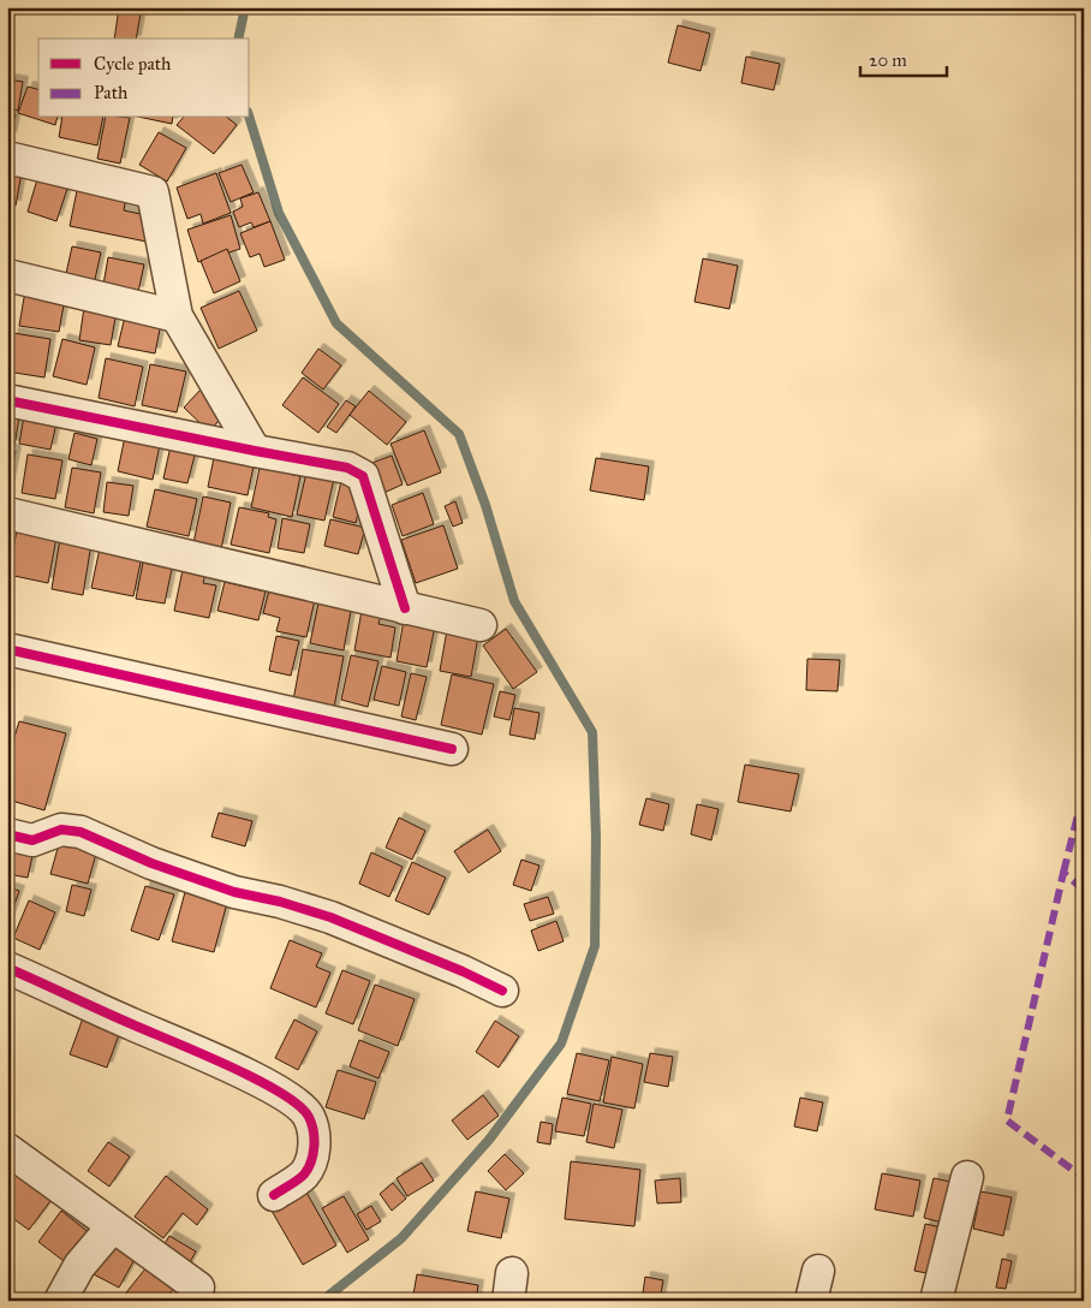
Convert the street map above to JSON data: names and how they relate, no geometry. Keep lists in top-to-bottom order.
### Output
{
  "legend": ["Cycle path", "Path"],
  "scale_bar": "20 m"
}
